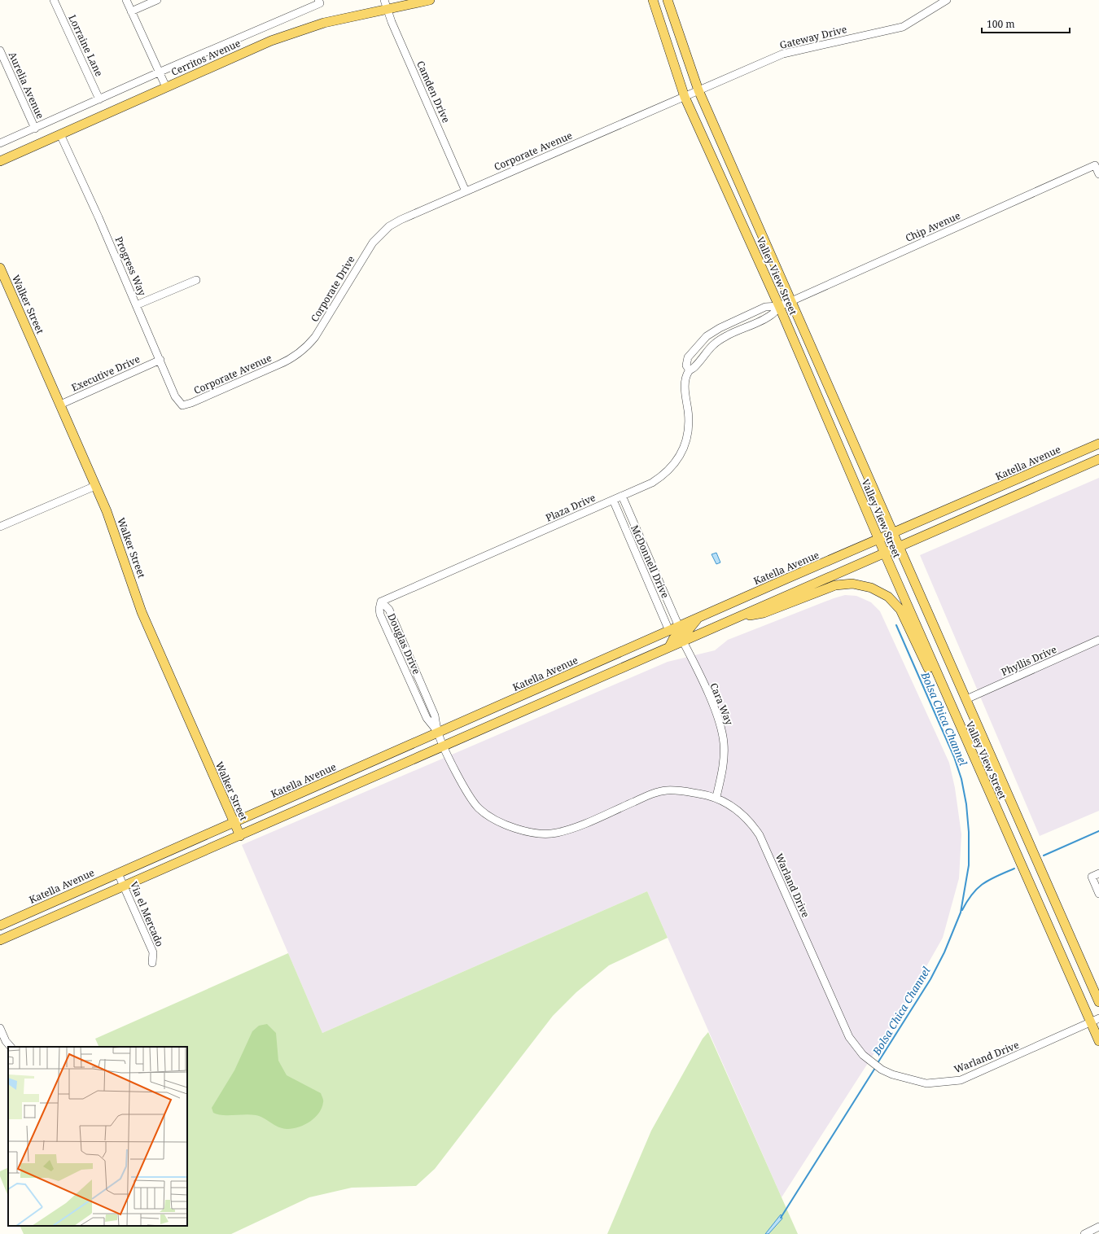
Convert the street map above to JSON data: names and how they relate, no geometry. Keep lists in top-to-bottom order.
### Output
{
  "streets": {
    "main road": [
      "Cerritos Avenue",
      "Valley View Street",
      "Walker Street",
      "Katella Avenue"
    ],
    "street": [
      "Gateway Drive",
      "Lorraine Lane",
      "Aurelia Avenue",
      "Camden Drive",
      "Corporate Avenue",
      "Chip Avenue",
      "Progress Way",
      "Corporate Drive",
      "Executive Drive",
      "Plaza Drive",
      "McDonnell Drive",
      "Douglas Drive",
      "Phyllis Drive",
      "Cara Way",
      "Warland Drive",
      "Via el Mercado"
    ]
  },
  "crossings": [
    ["Gateway Drive", "Corporate Avenue"],
    ["Gateway Drive", "Valley View Street"],
    ["Cerritos Avenue", "Camden Drive"],
    ["Cerritos Avenue", "Progress Way"],
    ["Camden Drive", "Corporate Avenue"],
    ["Corporate Avenue", "Progress Way"],
    ["Corporate Avenue", "Valley View Street"],
    ["Corporate Avenue", "Corporate Drive"],
    ["Chip Avenue", "Valley View Street"],
    ["Chip Avenue", "Plaza Drive"],
    ["Progress Way", "Executive Drive"],
    ["Valley View Street", "Katella Avenue"],
    ["Valley View Street", "Plaza Drive"],
    ["Valley View Street", "Phyllis Drive"],
    ["Valley View Street", "Warland Drive"],
    ["Walker Street", "Executive Drive"],
    ["Walker Street", "Katella Avenue"],
    ["Katella Avenue", "McDonnell Drive"],
    ["Katella Avenue", "Douglas Drive"],
    ["Katella Avenue", "Via el Mercado"],
    ["Plaza Drive", "McDonnell Drive"],
    ["Plaza Drive", "Douglas Drive"],
    ["Douglas Drive", "Warland Drive"],
    ["Cara Way", "Warland Drive"]
  ],
  "water": ["Bolsa Chica Channel"],
  "scale_bar": "100 m"
}
